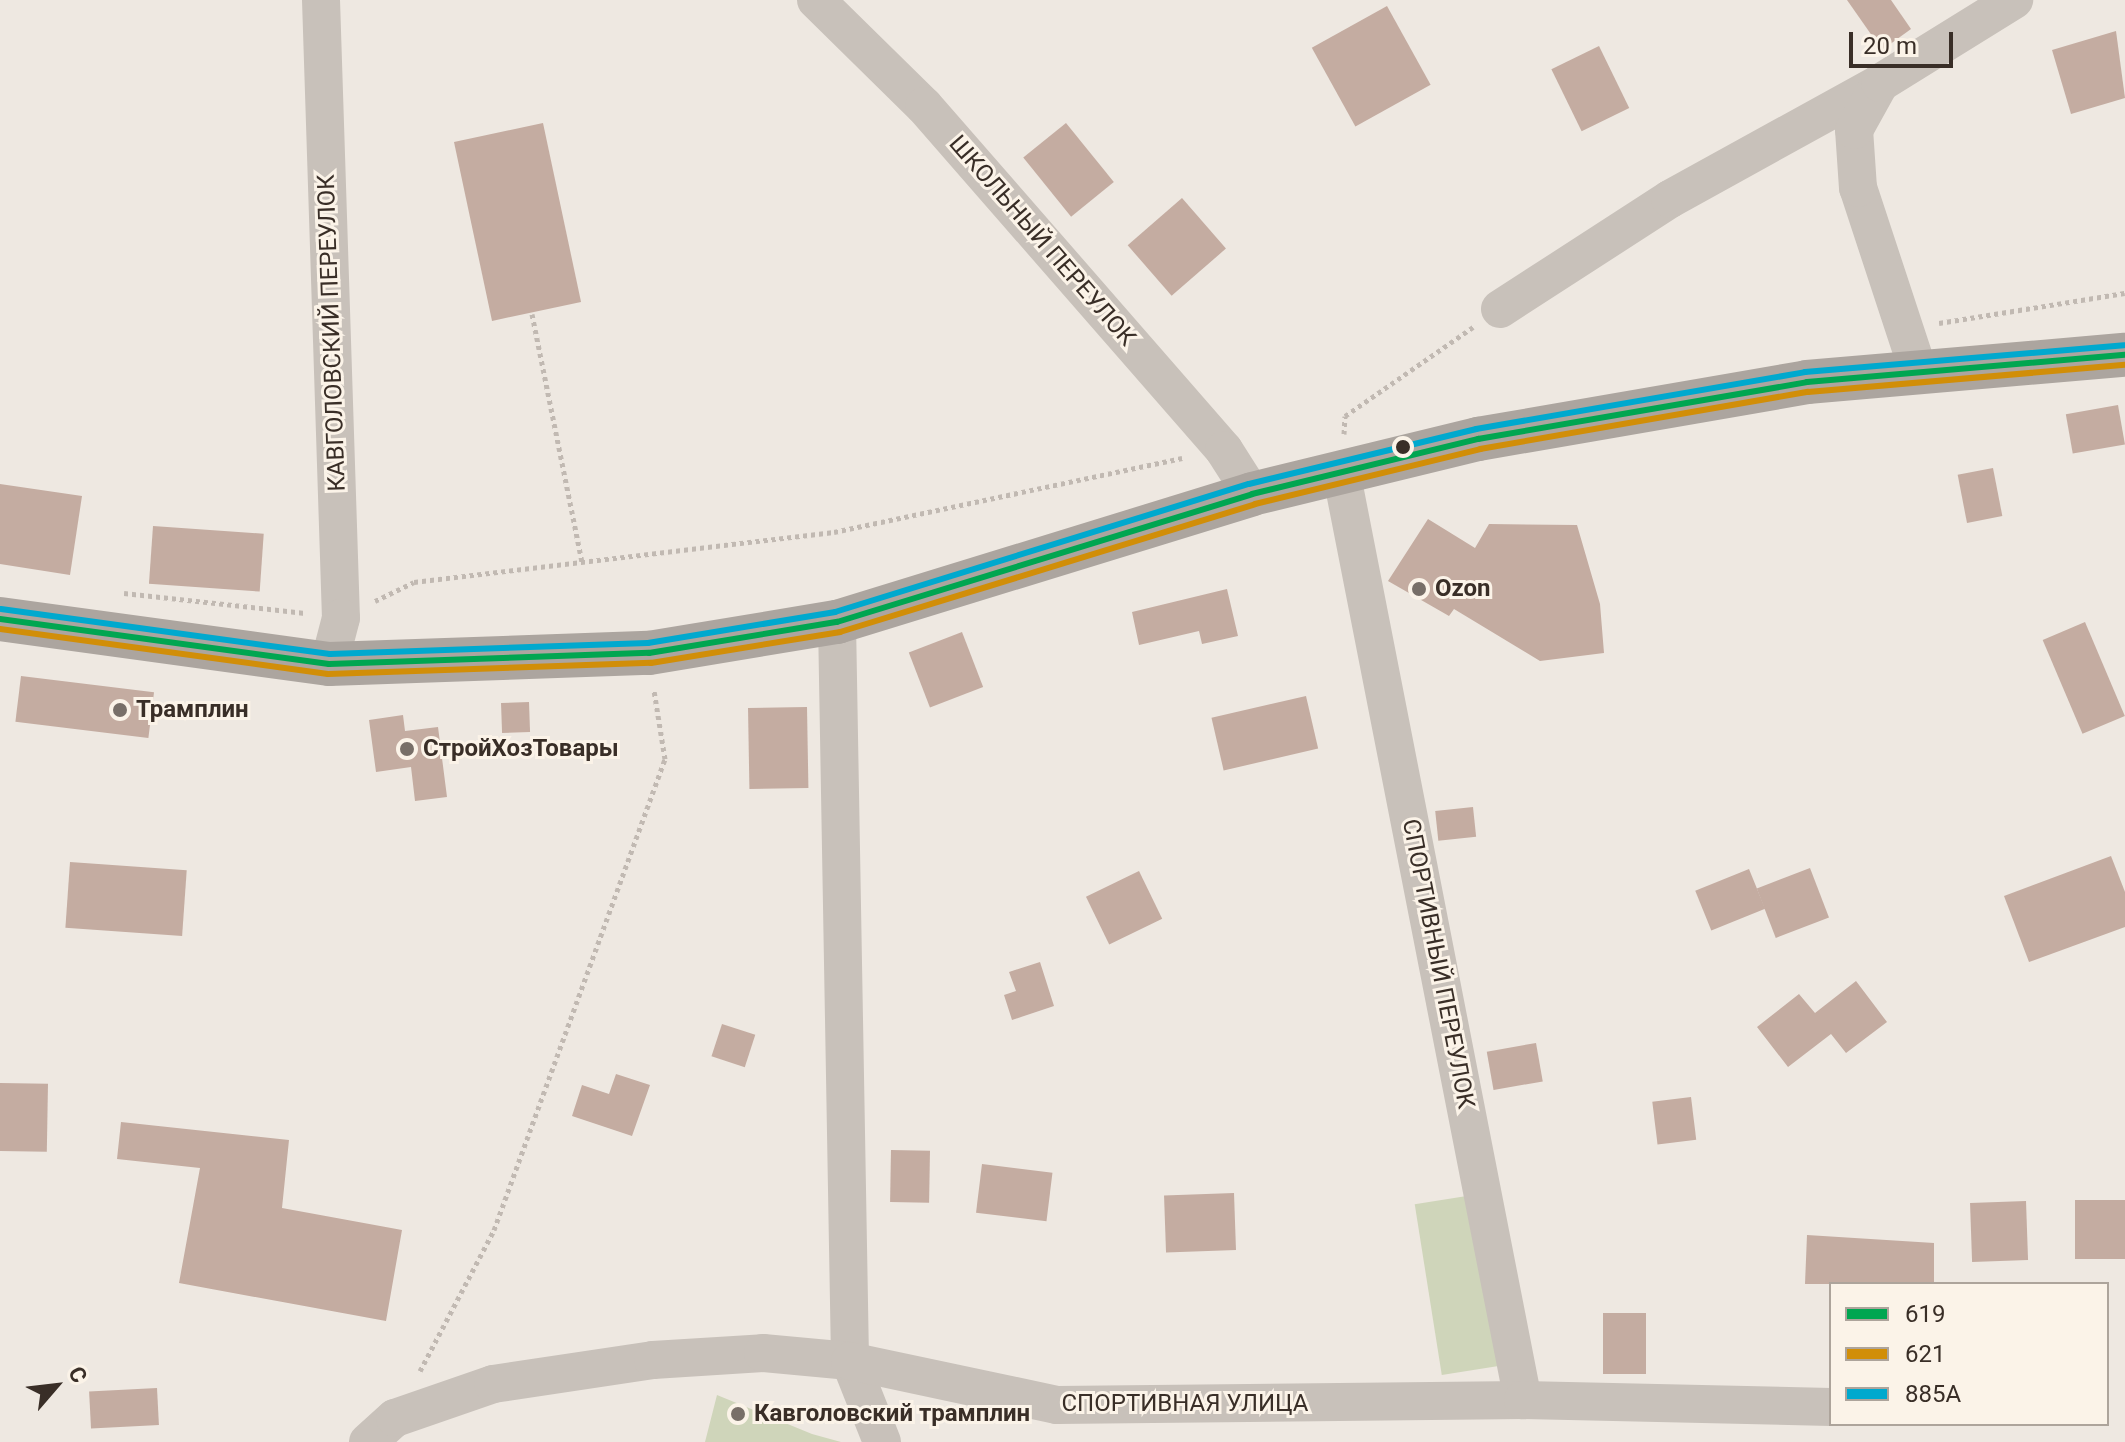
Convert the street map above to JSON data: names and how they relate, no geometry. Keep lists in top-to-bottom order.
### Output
{
  "streets": {
    "street": [
      "ШКОЛЬНЫЙ ПЕРЕУЛОК",
      "КАВГОЛОВСКИЙ ПЕРЕУЛОК",
      "СПОРТИВНЫЙ ПЕРЕУЛОК",
      "СПОРТИВНАЯ УЛИЦА"
    ]
  },
  "crossings": [
    ["СПОРТИВНЫЙ ПЕРЕУЛОК", "СПОРТИВНАЯ УЛИЦА"]
  ],
  "places": [
    "Ozon",
    "Трамплин",
    "СтройХозТовары",
    "Кавголовский трамплин"
  ],
  "lines": ["transit line 885А", "transit line 619", "transit line 621"],
  "legend": ["619", "621", "885А"],
  "scale_bar": "20 m",
  "north": "top right"
}
